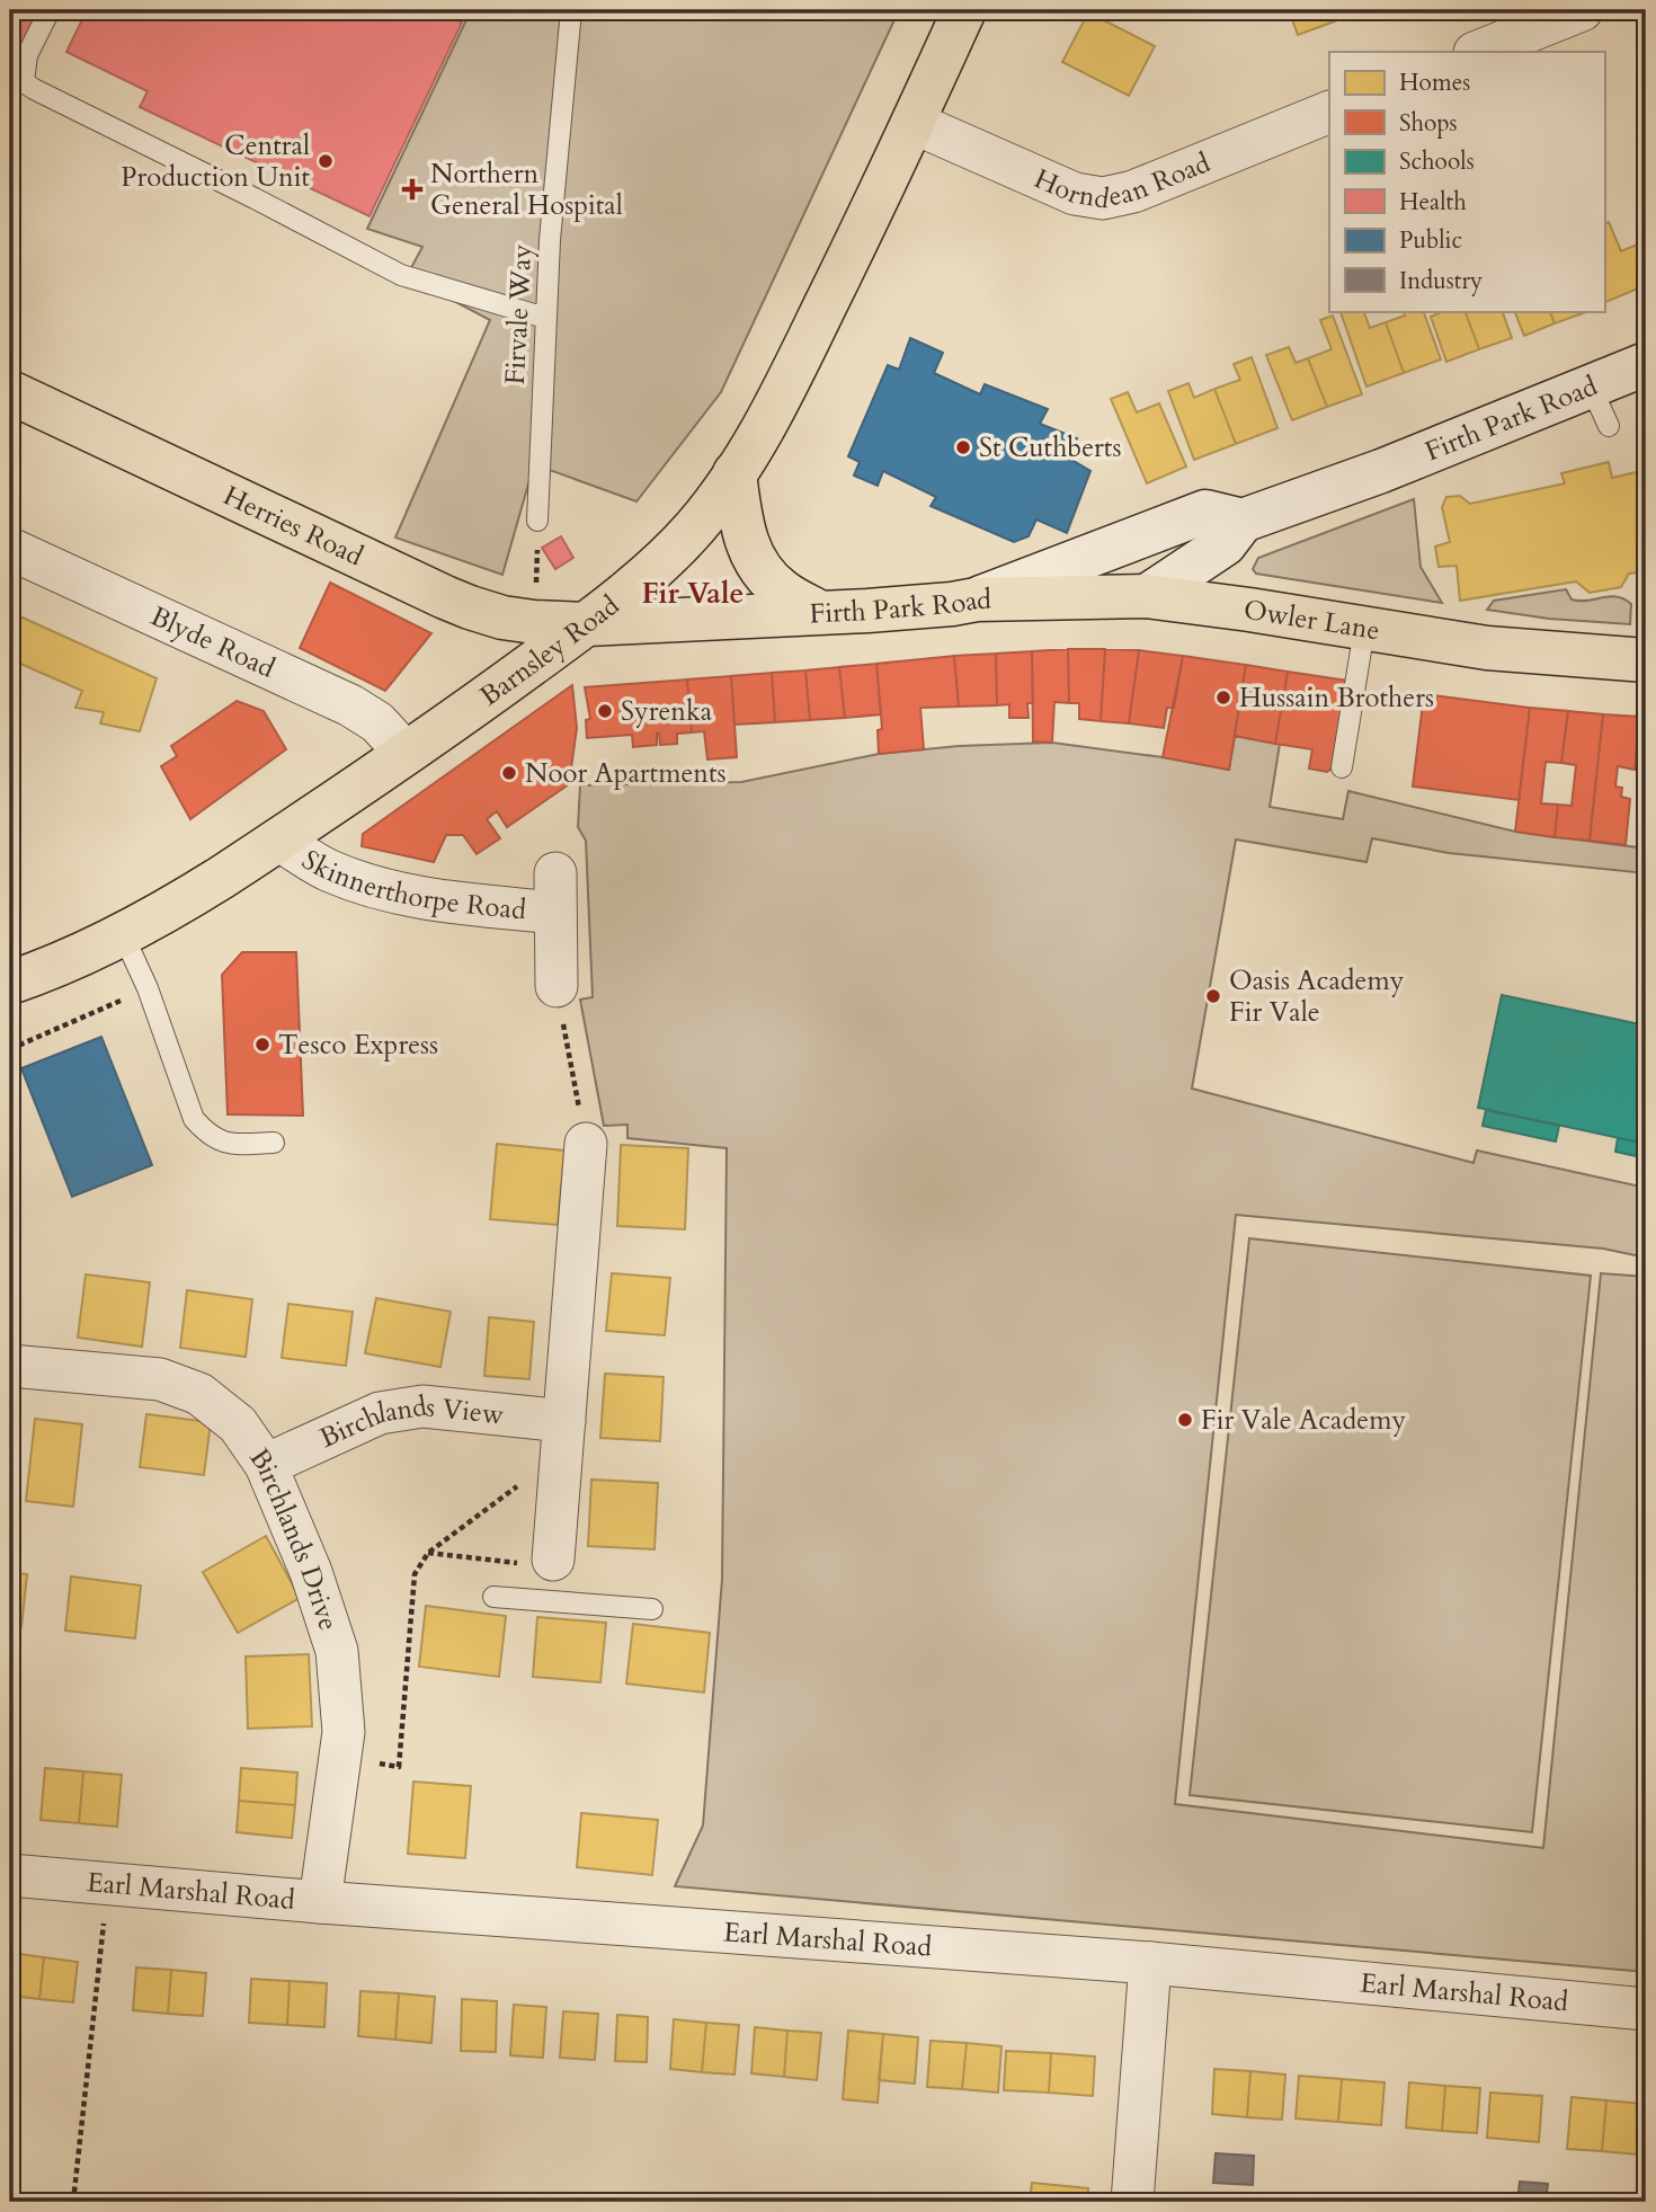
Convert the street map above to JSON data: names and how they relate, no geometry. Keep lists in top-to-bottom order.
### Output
{
  "streets": {
    "main road": [
      "Firth Park Road",
      "Herries Road",
      "Owler Lane",
      "Barnsley Road"
    ],
    "street": [
      "Horndean Road",
      "Blyde Road",
      "Skinnerthorpe Road",
      "Birchlands View",
      "Birchlands Drive",
      "Earl Marshal Road"
    ],
    "lane": ["Firvale Way"]
  },
  "crossings": [
    ["Horndean Road", "Barnsley Road"],
    ["Firth Park Road", "Herries Road"],
    ["Firth Park Road", "Owler Lane"],
    ["Firth Park Road", "Barnsley Road"],
    ["Herries Road", "Barnsley Road"],
    ["Blyde Road", "Barnsley Road"],
    ["Barnsley Road", "Skinnerthorpe Road"],
    ["Birchlands View", "Birchlands Drive"],
    ["Birchlands Drive", "Earl Marshal Road"]
  ],
  "districts": ["Fir Vale"],
  "places": {
    "other": [
      "Central Production Unit",
      "St Cuthberts",
      "Hussain Brothers",
      "Syrenka",
      "Noor Apartments",
      "Oasis Academy Fir Vale",
      "Tesco Express",
      "Fir Vale Academy"
    ],
    "health": ["Northern General Hospital"]
  },
  "legend": [
    "Homes",
    "Shops",
    "Schools",
    "Health",
    "Public",
    "Industry"
  ]
}
